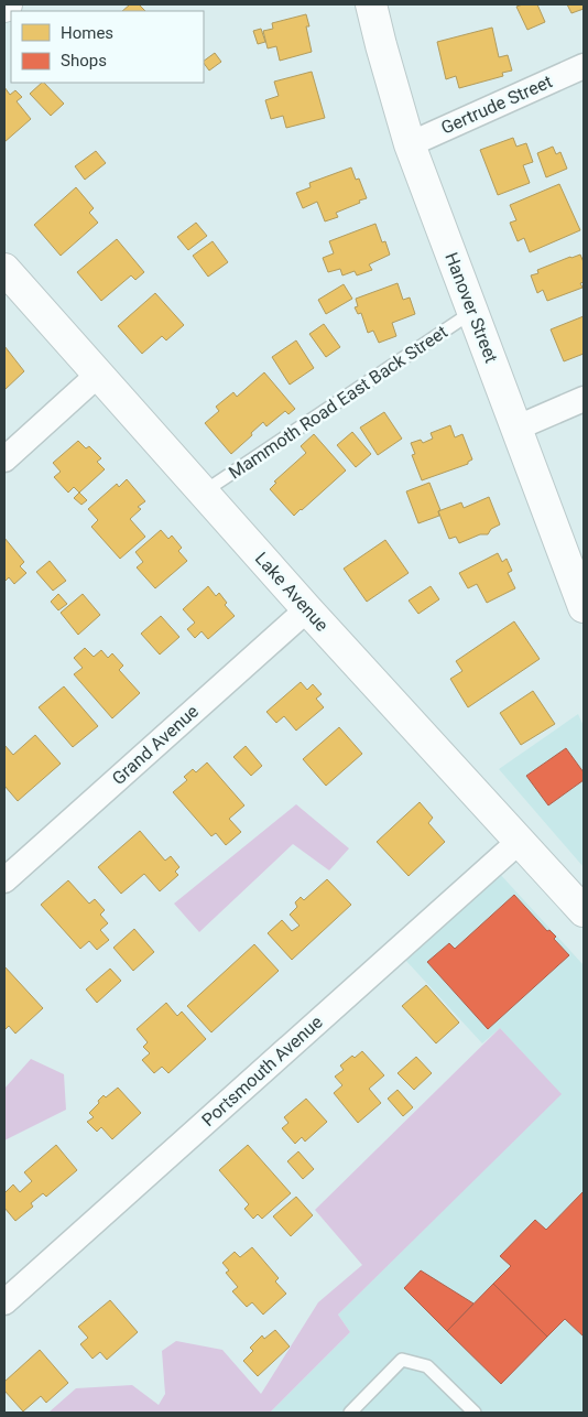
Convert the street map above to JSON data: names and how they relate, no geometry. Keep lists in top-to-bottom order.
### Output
{
  "streets": {
    "street": [
      "Gertrude Street",
      "Hanover Street",
      "Lake Avenue",
      "Grand Avenue",
      "Portsmouth Avenue"
    ],
    "lane": ["Mammoth Road East Back Street"]
  },
  "crossings": [
    ["Gertrude Street", "Hanover Street"],
    ["Hanover Street", "Mammoth Road East Back Street"],
    ["Mammoth Road East Back Street", "Lake Avenue"],
    ["Lake Avenue", "Grand Avenue"],
    ["Lake Avenue", "Portsmouth Avenue"]
  ],
  "legend": ["Homes", "Shops"]
}
